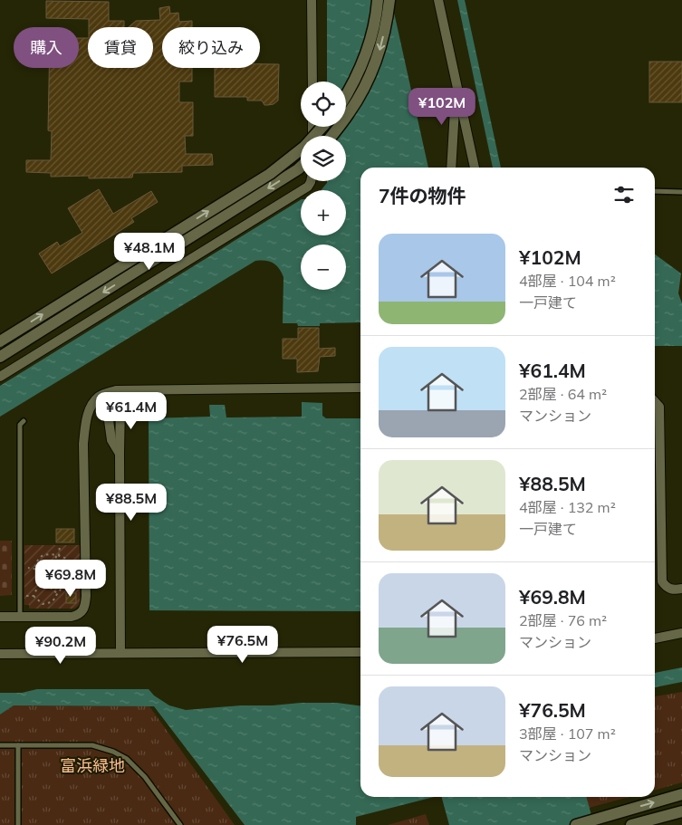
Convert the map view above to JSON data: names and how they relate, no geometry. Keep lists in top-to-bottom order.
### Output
{
  "parks": ["富浜緑地"],
  "page": {
    "chip": ["購入", "賃貸", "絞り込み"],
    "map_buttons": ["+", "−"],
    "price": [
      "¥102M",
      "¥48.1M",
      "¥61.4M",
      "¥88.5M",
      "¥69.8M",
      "¥76.5M",
      "¥90.2M"
    ],
    "heading": "7件の物件",
    "list": [
      {
        "name": "¥102M",
        "note": "4部屋 · 104 m² · 一戸建て"
      },
      {
        "name": "¥61.4M",
        "note": "2部屋 · 64 m² · マンション"
      },
      {
        "name": "¥88.5M",
        "note": "4部屋 · 132 m² · 一戸建て"
      },
      {
        "name": "¥69.8M",
        "note": "2部屋 · 76 m² · マンション"
      },
      {
        "name": "¥76.5M",
        "note": "3部屋 · 107 m² · マンション"
      }
    ]
  }
}
